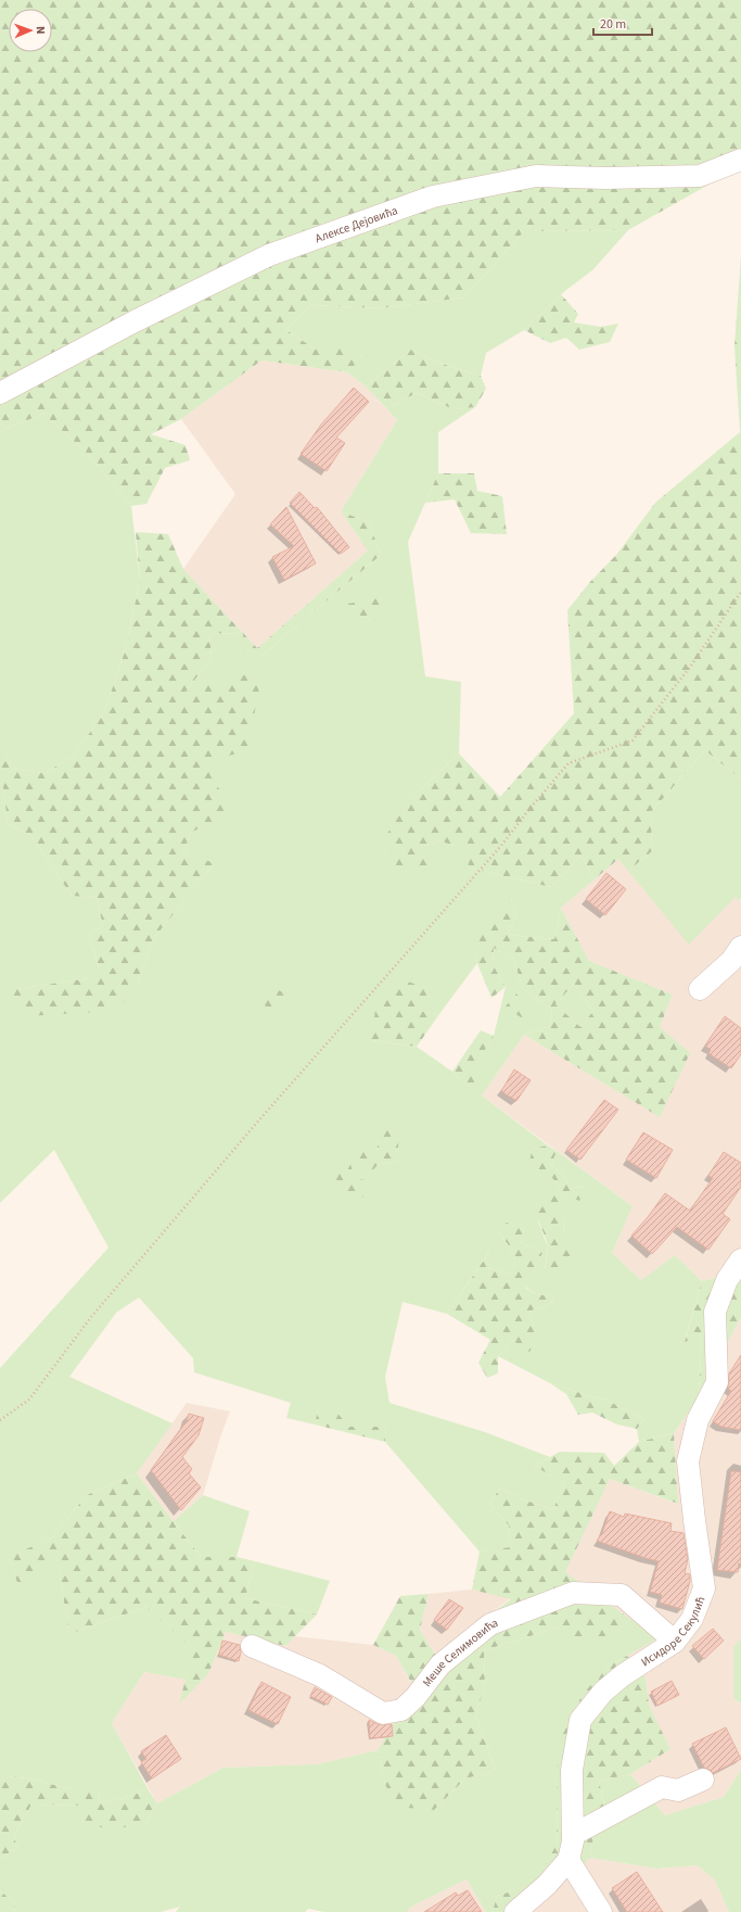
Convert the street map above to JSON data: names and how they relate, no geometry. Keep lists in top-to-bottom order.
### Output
{
  "streets": {
    "street": ["Алексе Дејовића", "Исидоре Секулић", "Меше Селимовића"]
  },
  "crossings": [
    ["Исидоре Секулић", "Меше Селимовића"]
  ],
  "scale_bar": "20 m",
  "north": "right"
}
